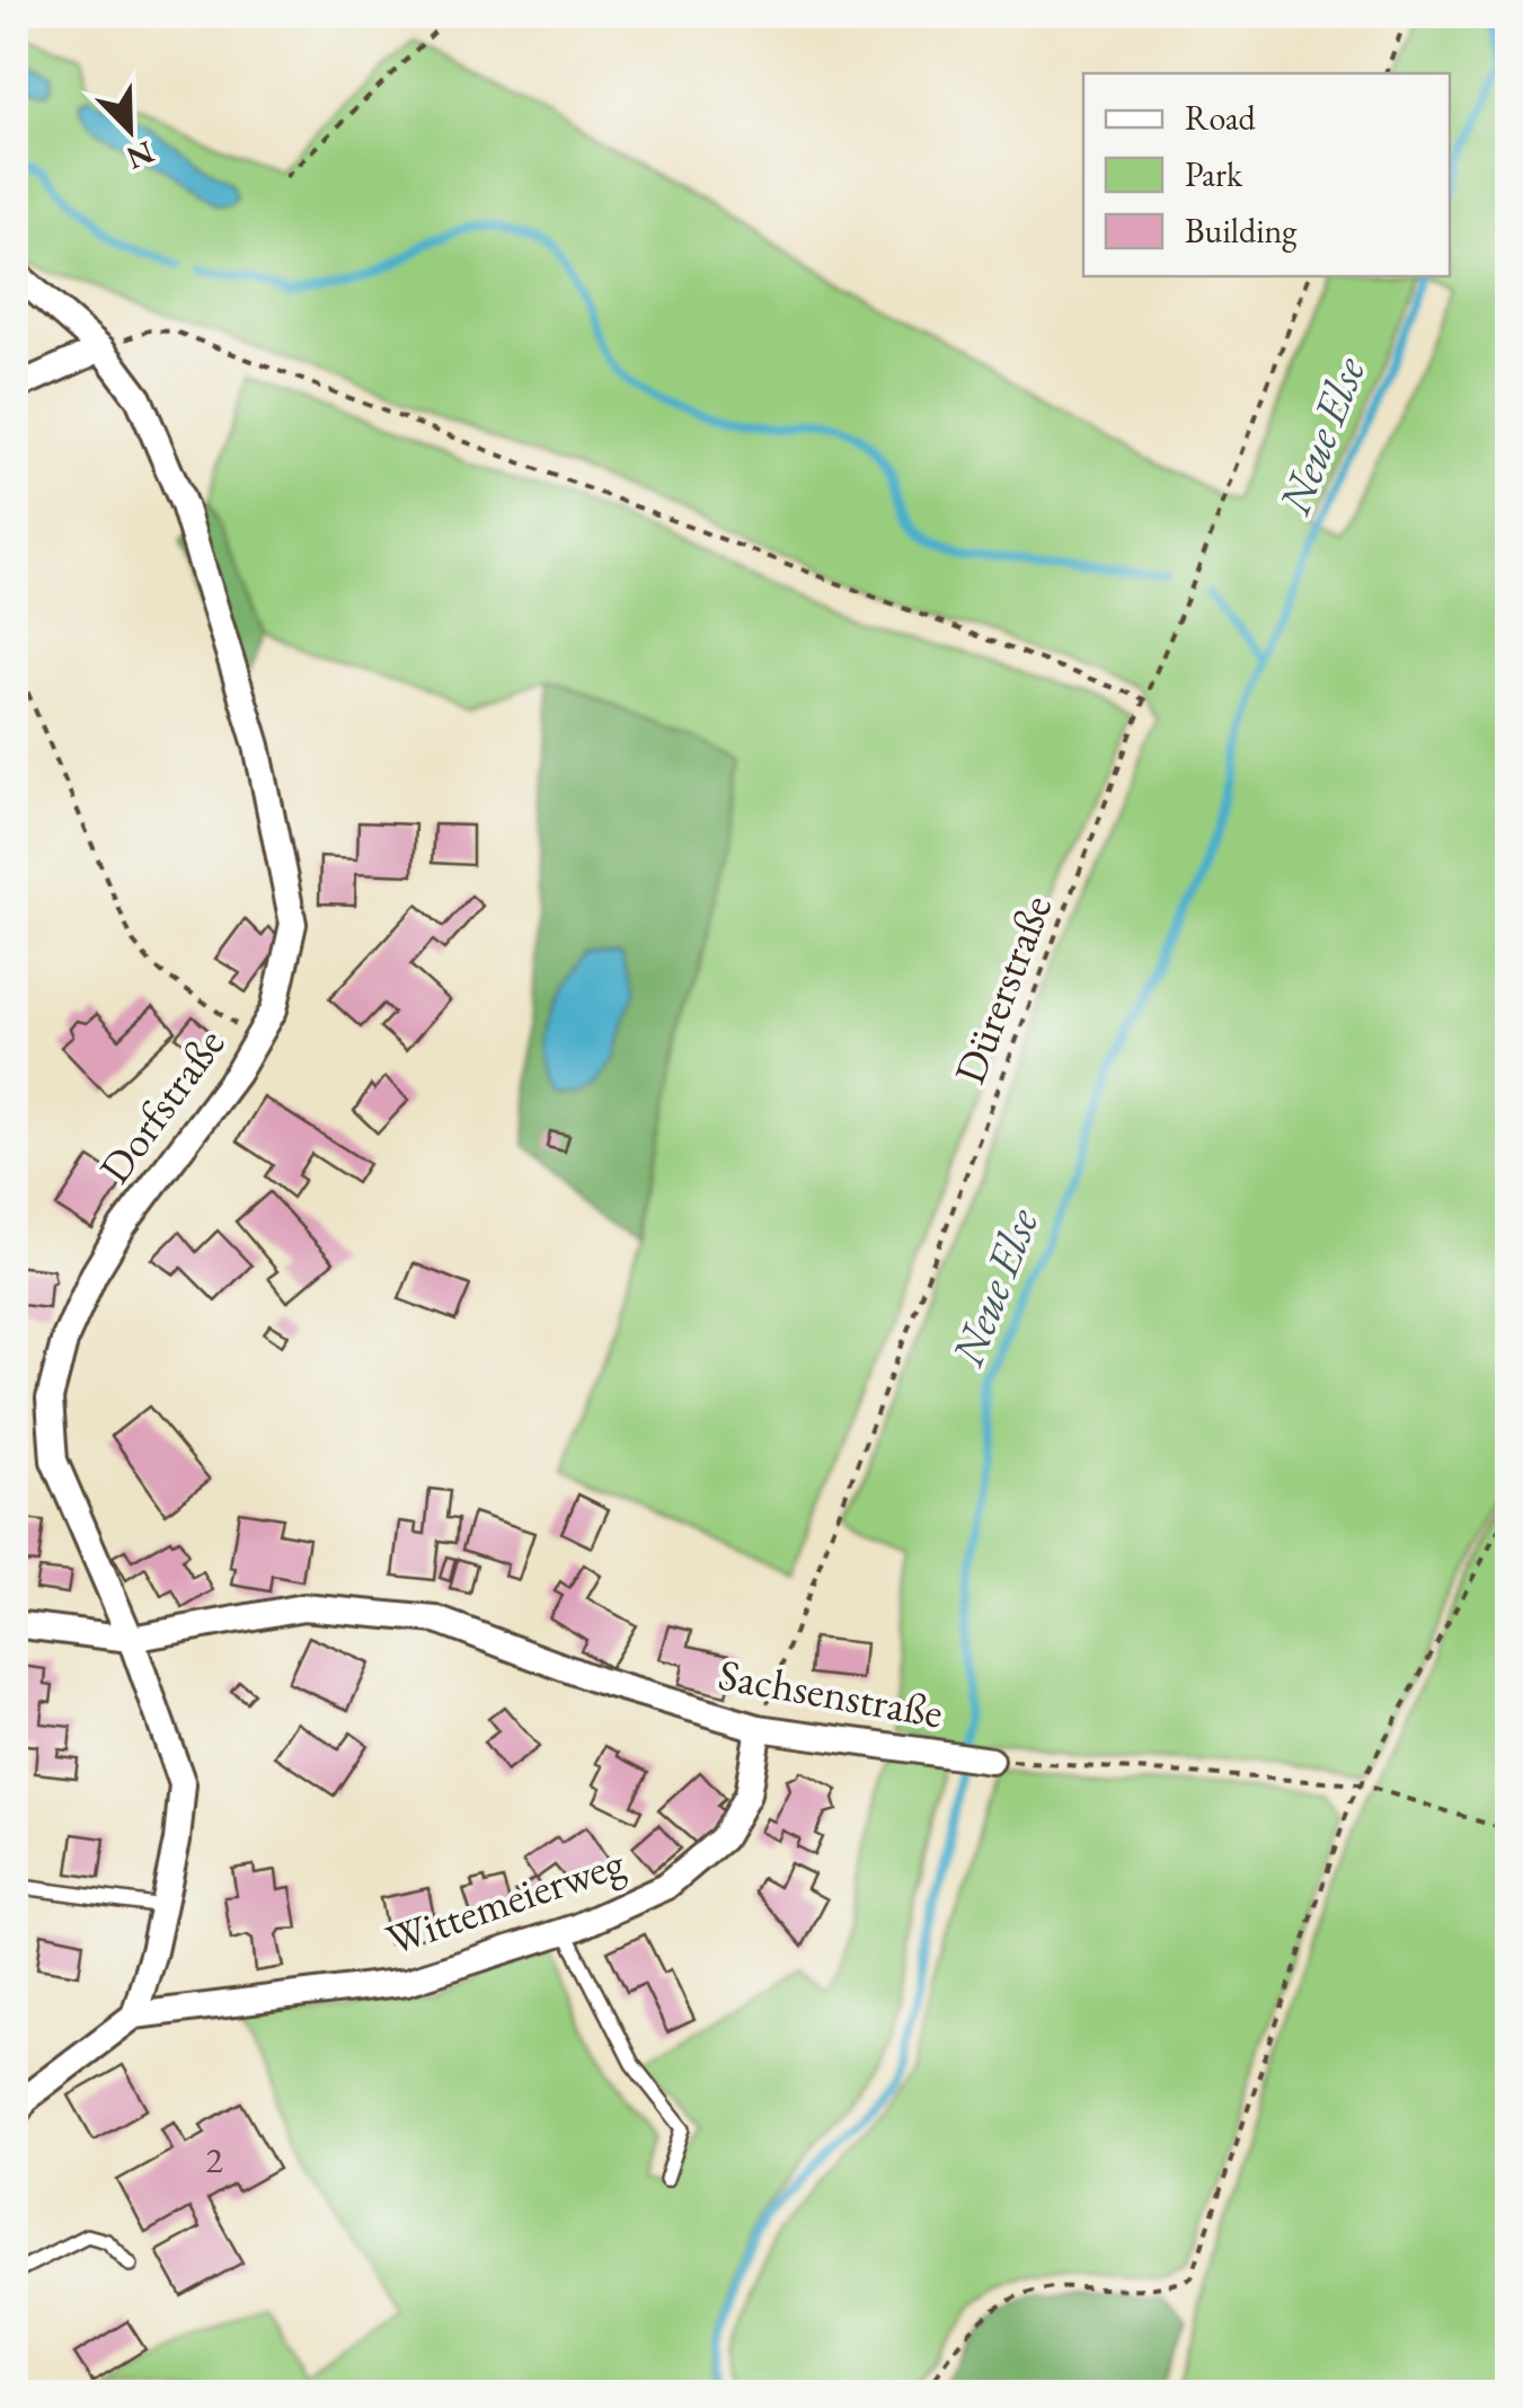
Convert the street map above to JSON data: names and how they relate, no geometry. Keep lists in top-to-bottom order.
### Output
{
  "streets": {
    "street": ["Dorfstraße", "Sachsenstraße", "Wittemeierweg"],
    "path": ["Dürerstraße"]
  },
  "crossings": [
    ["Dürerstraße", "Sachsenstraße"],
    ["Dürerstraße", "Wittemeierweg"],
    ["Dorfstraße", "Sachsenstraße"],
    ["Dorfstraße", "Wittemeierweg"],
    ["Sachsenstraße", "Wittemeierweg"]
  ],
  "water": ["Neue Else"],
  "house_numbers": ["2"],
  "legend": ["Road", "Park", "Building"],
  "north": "bottom right"
}
